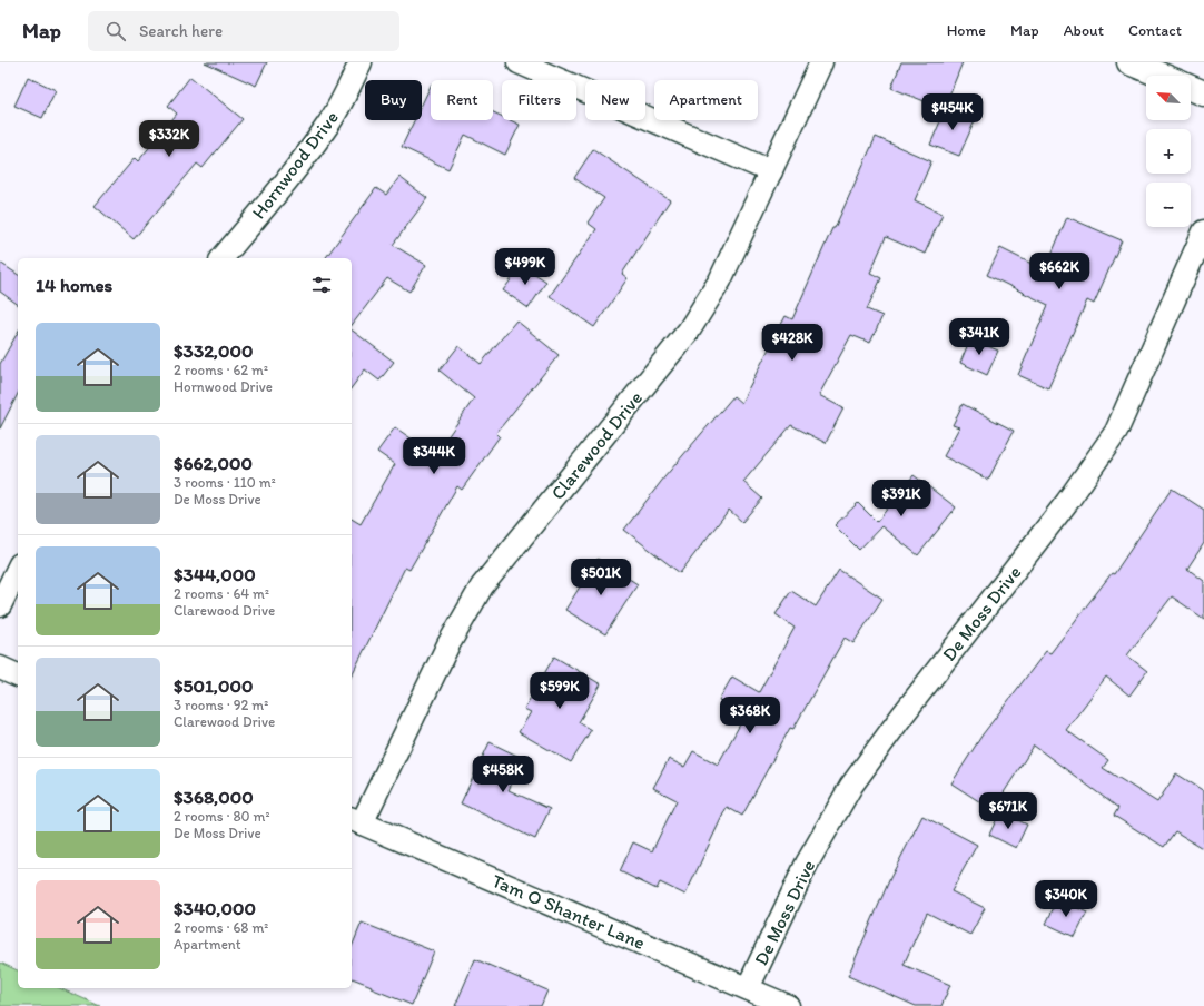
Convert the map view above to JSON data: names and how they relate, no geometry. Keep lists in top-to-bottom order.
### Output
{
  "streets": {
    "street": [
      "Hornwood Drive",
      "Clarewood Drive",
      "De Moss Drive",
      "Tam O Shanter Lane"
    ]
  },
  "crossings": [
    ["Clarewood Drive", "Tam O Shanter Lane"],
    ["De Moss Drive", "Tam O Shanter Lane"]
  ],
  "north": "top left",
  "page": {
    "header": "Map",
    "search": "Search here",
    "nav": [
      "Home",
      "Map",
      "About",
      "Contact"
    ],
    "map_buttons": ["+", "−"],
    "chip": [
      "Buy",
      "Rent",
      "Filters",
      "New",
      "Apartment"
    ],
    "price": [
      "$454K",
      "$332K",
      "$499K",
      "$662K",
      "$341K",
      "$428K",
      "$344K",
      "$391K",
      "$501K",
      "$599K",
      "$368K",
      "$458K",
      "$671K",
      "$340K"
    ],
    "heading": "14 homes",
    "list": [
      {
        "name": "$332,000",
        "note": "2 rooms · 62 m² · Hornwood Drive"
      },
      {
        "name": "$662,000",
        "note": "3 rooms · 110 m² · De Moss Drive"
      },
      {
        "name": "$344,000",
        "note": "2 rooms · 64 m² · Clarewood Drive"
      },
      {
        "name": "$501,000",
        "note": "3 rooms · 92 m² · Clarewood Drive"
      },
      {
        "name": "$368,000",
        "note": "2 rooms · 80 m² · De Moss Drive"
      },
      {
        "name": "$340,000",
        "note": "2 rooms · 68 m² · Apartment"
      }
    ]
  }
}
